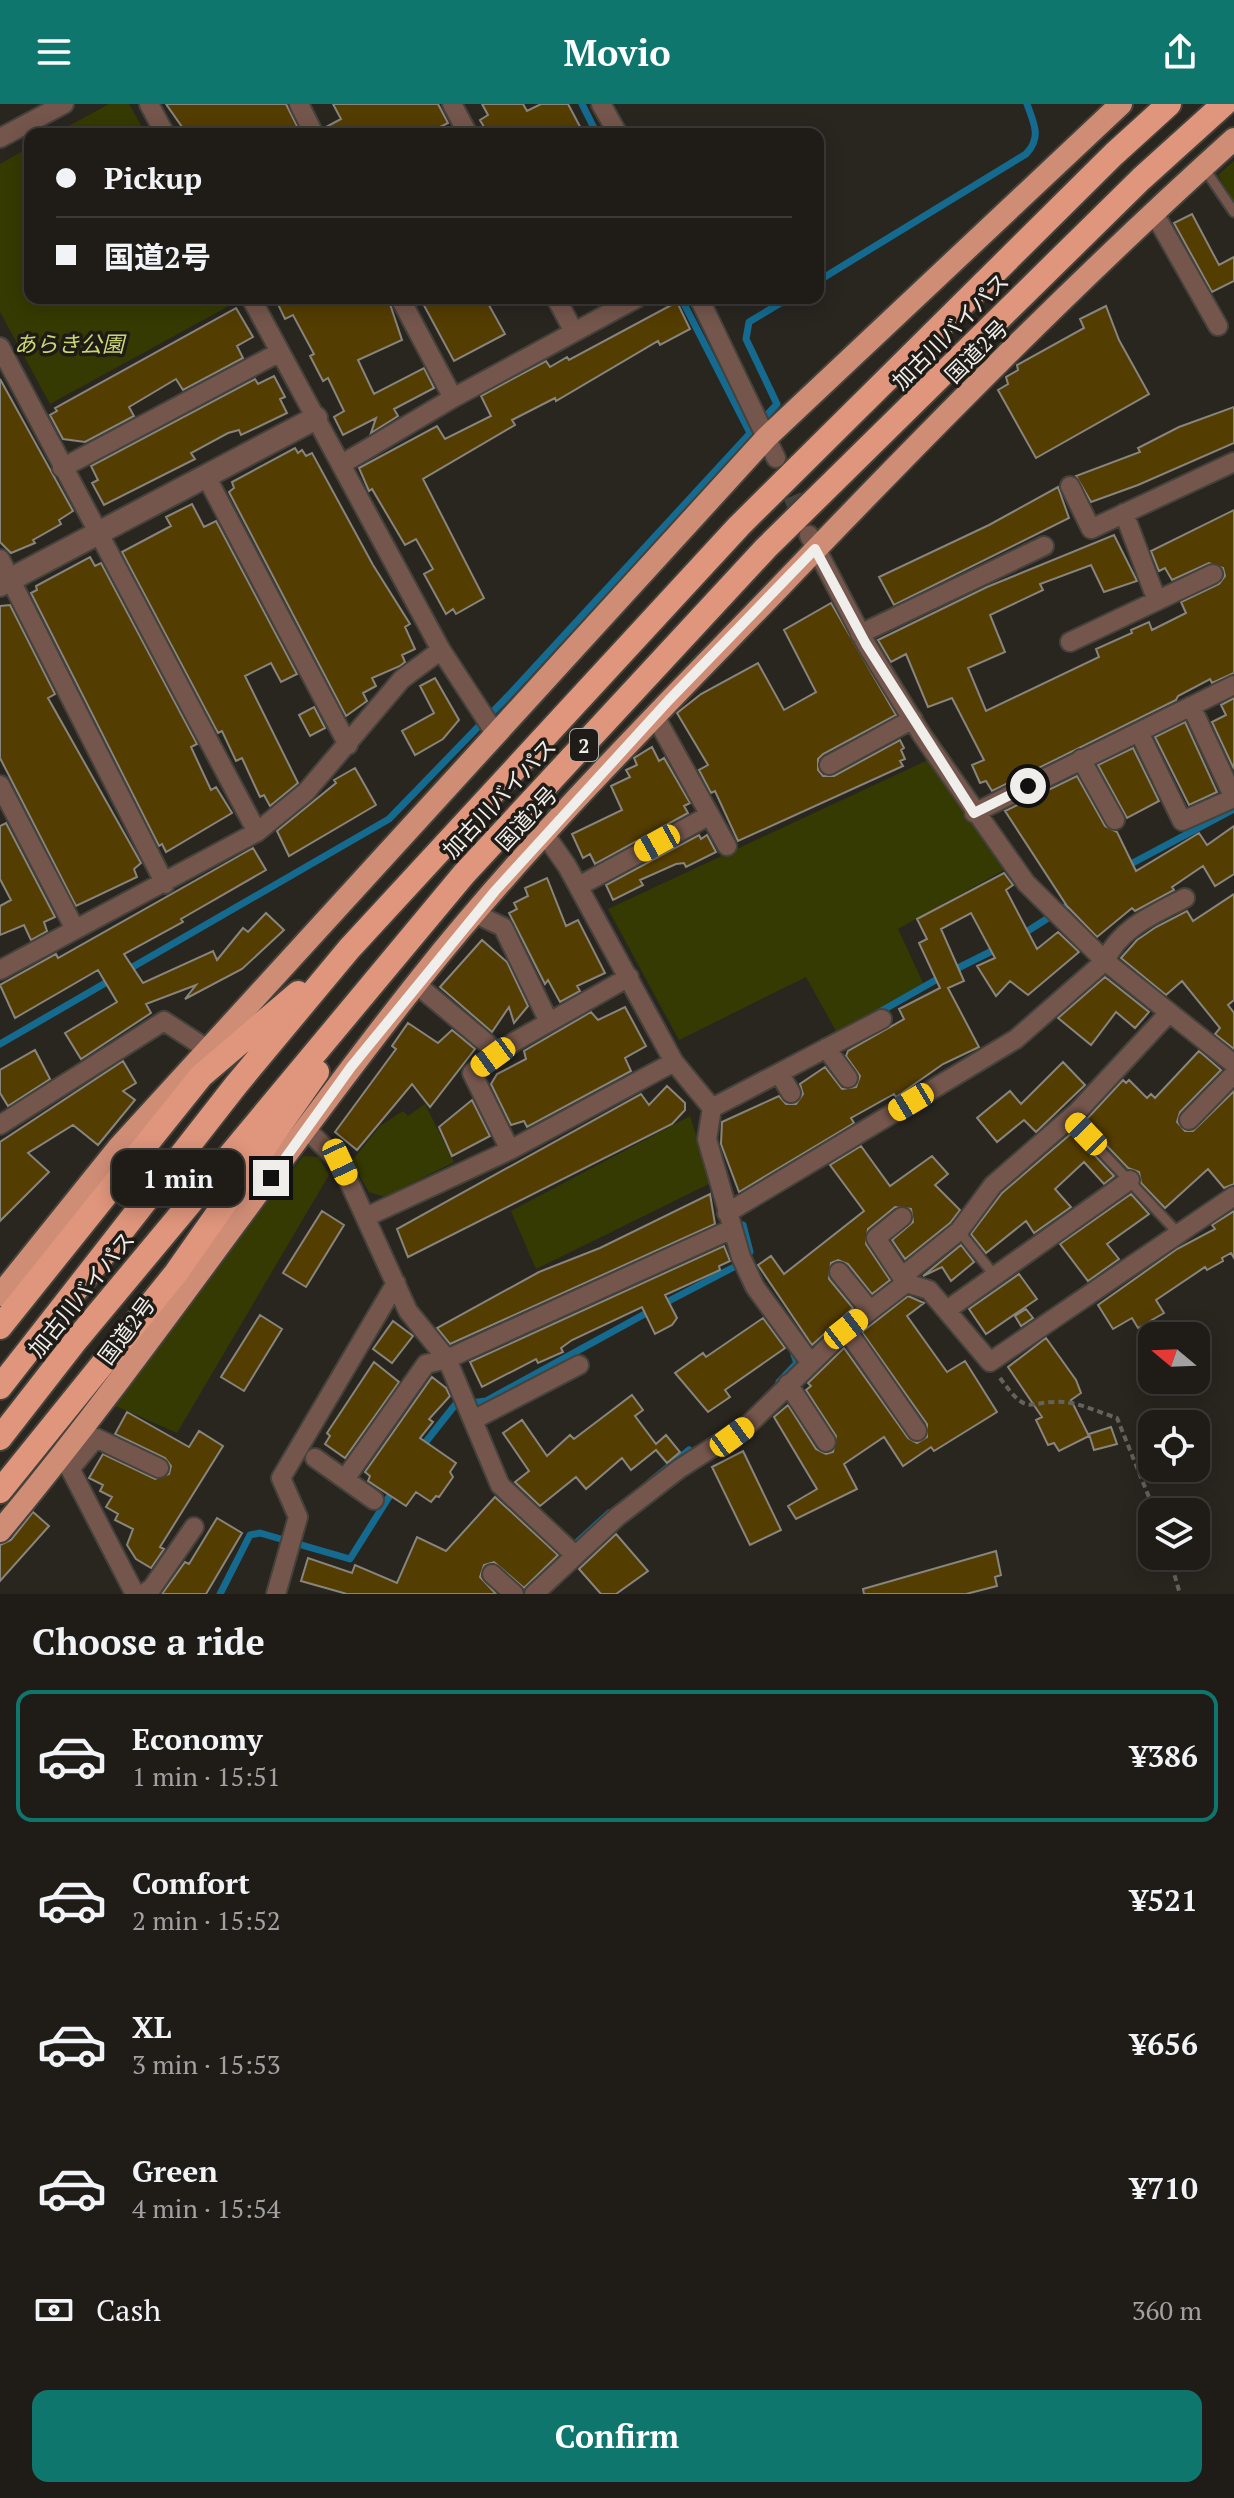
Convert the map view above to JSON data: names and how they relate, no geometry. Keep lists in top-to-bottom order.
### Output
{
  "streets": {
    "highway": ["加古川バイパス", "国道2号", "2"]
  },
  "parks": ["あらき公園"],
  "north": "left",
  "page": {
    "header": "Movio",
    "banner": ["Pickup", "国道2号"],
    "bubble": "1 min",
    "heading": "Choose a ride",
    "list": [
      {
        "name": "Economy",
        "note": "1 min · 15:51",
        "value": "¥386"
      },
      {
        "name": "Comfort",
        "note": "2 min · 15:52",
        "value": "¥521"
      },
      {
        "name": "XL",
        "note": "3 min · 15:53",
        "value": "¥656"
      },
      {
        "name": "Green",
        "note": "4 min · 15:54",
        "value": "¥710"
      }
    ],
    "pay": ["Cash", "360 m"],
    "buttons": "Confirm"
  }
}
